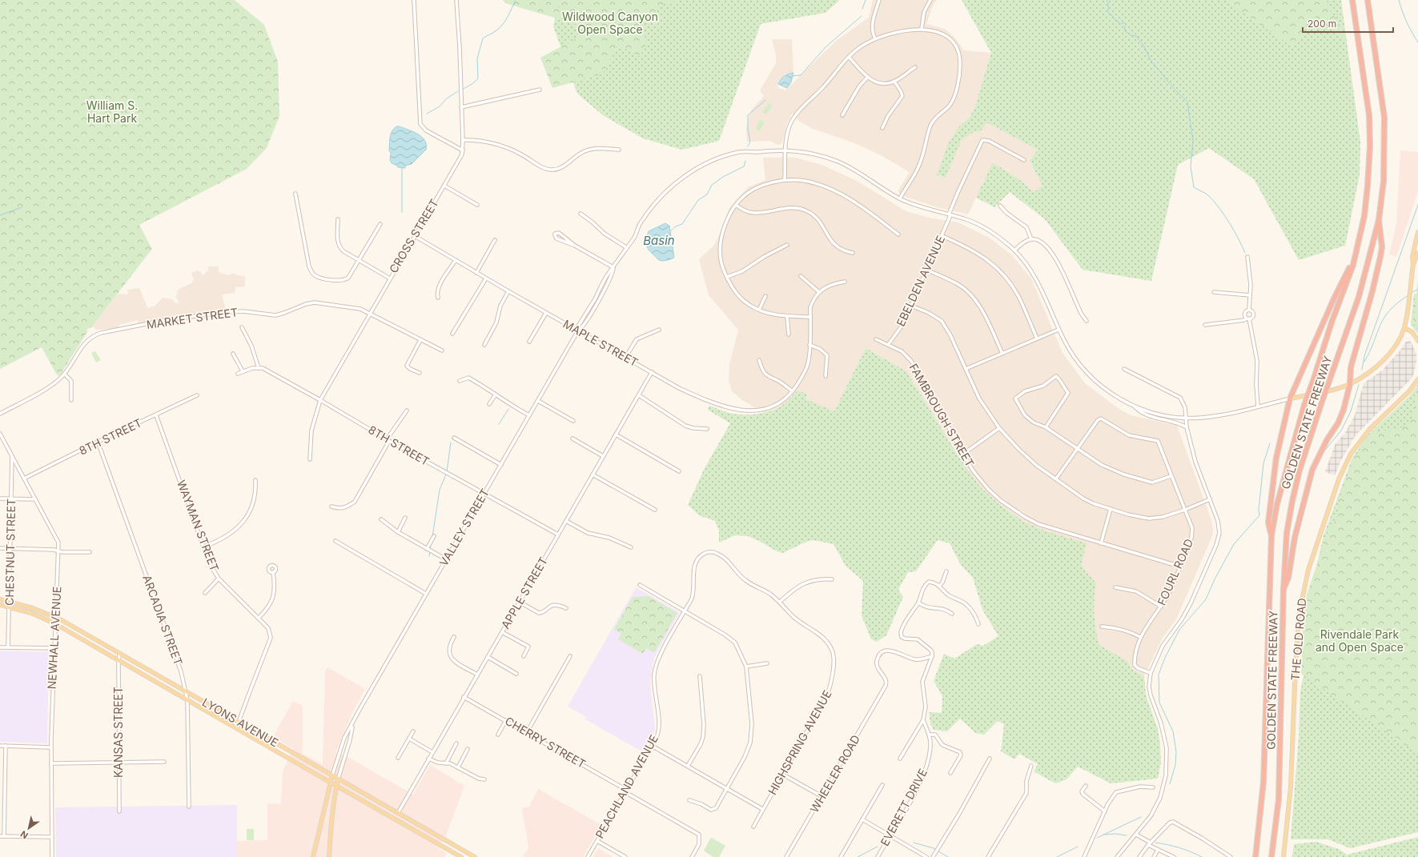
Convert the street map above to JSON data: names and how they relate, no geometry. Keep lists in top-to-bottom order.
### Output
{
  "streets": {
    "highway": ["GOLDEN STATE FREEWAY"],
    "main road": ["THE OLD ROAD", "LYONS AVENUE"],
    "street": [
      "CROSS STREET",
      "EBELDEN AVENUE",
      "MARKET STREET",
      "MAPLE STREET",
      "FAMBROUGH STREET",
      "8TH STREET",
      "WAYMAN STREET",
      "VALLEY STREET",
      "CHESTNUT STREET",
      "FOURL ROAD",
      "APPLE STREET",
      "ARCADIA STREET",
      "NEWHALL AVENUE",
      "KANSAS STREET",
      "CHERRY STREET",
      "HIGHSPRING AVENUE",
      "WHEELER ROAD",
      "PEACHLAND AVENUE",
      "EVERETT DRIVE"
    ]
  },
  "crossings": [
    ["CROSS STREET", "MARKET STREET"],
    ["CROSS STREET", "MAPLE STREET"],
    ["CROSS STREET", "8TH STREET"],
    ["EBELDEN AVENUE", "FAMBROUGH STREET"],
    ["EBELDEN AVENUE", "VALLEY STREET"],
    ["MAPLE STREET", "VALLEY STREET"],
    ["MAPLE STREET", "APPLE STREET"],
    ["FAMBROUGH STREET", "FOURL ROAD"],
    ["8TH STREET", "WAYMAN STREET"],
    ["8TH STREET", "VALLEY STREET"],
    ["8TH STREET", "APPLE STREET"],
    ["8TH STREET", "ARCADIA STREET"],
    ["8TH STREET", "NEWHALL AVENUE"],
    ["WAYMAN STREET", "LYONS AVENUE"],
    ["VALLEY STREET", "LYONS AVENUE"],
    ["CHESTNUT STREET", "NEWHALL AVENUE"],
    ["CHESTNUT STREET", "LYONS AVENUE"],
    ["APPLE STREET", "LYONS AVENUE"],
    ["APPLE STREET", "CHERRY STREET"],
    ["ARCADIA STREET", "LYONS AVENUE"],
    ["NEWHALL AVENUE", "LYONS AVENUE"],
    ["LYONS AVENUE", "KANSAS STREET"],
    ["CHERRY STREET", "PEACHLAND AVENUE"],
    ["HIGHSPRING AVENUE", "PEACHLAND AVENUE"]
  ],
  "water": ["Basin"],
  "parks": ["Wildwood Canyon Open Space", "William S. Hart Park", "Rivendale Park and Open Space"],
  "scale_bar": "200 m",
  "north": "bottom left"
}
